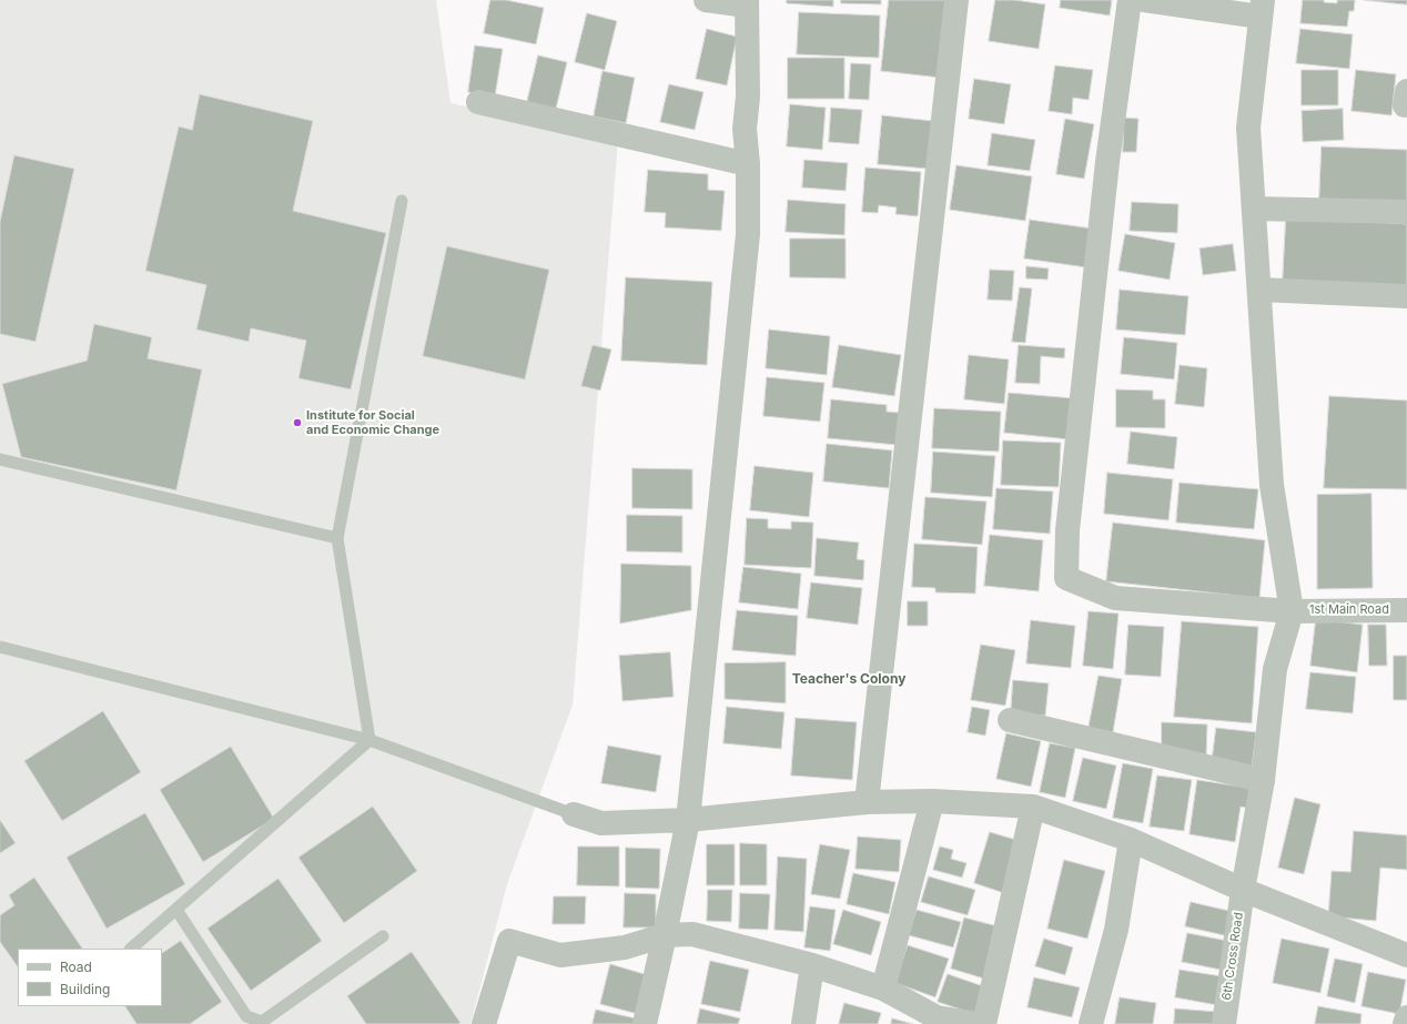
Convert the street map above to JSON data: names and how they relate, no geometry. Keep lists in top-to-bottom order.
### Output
{
  "streets": {
    "street": ["1st Main Road", "6th Cross Road"]
  },
  "crossings": [
    ["1st Main Road", "6th Cross Road"]
  ],
  "districts": ["Teacher's Colony"],
  "places": ["Institute for Social and Economic Change"],
  "legend": ["Road", "Building"]
}
